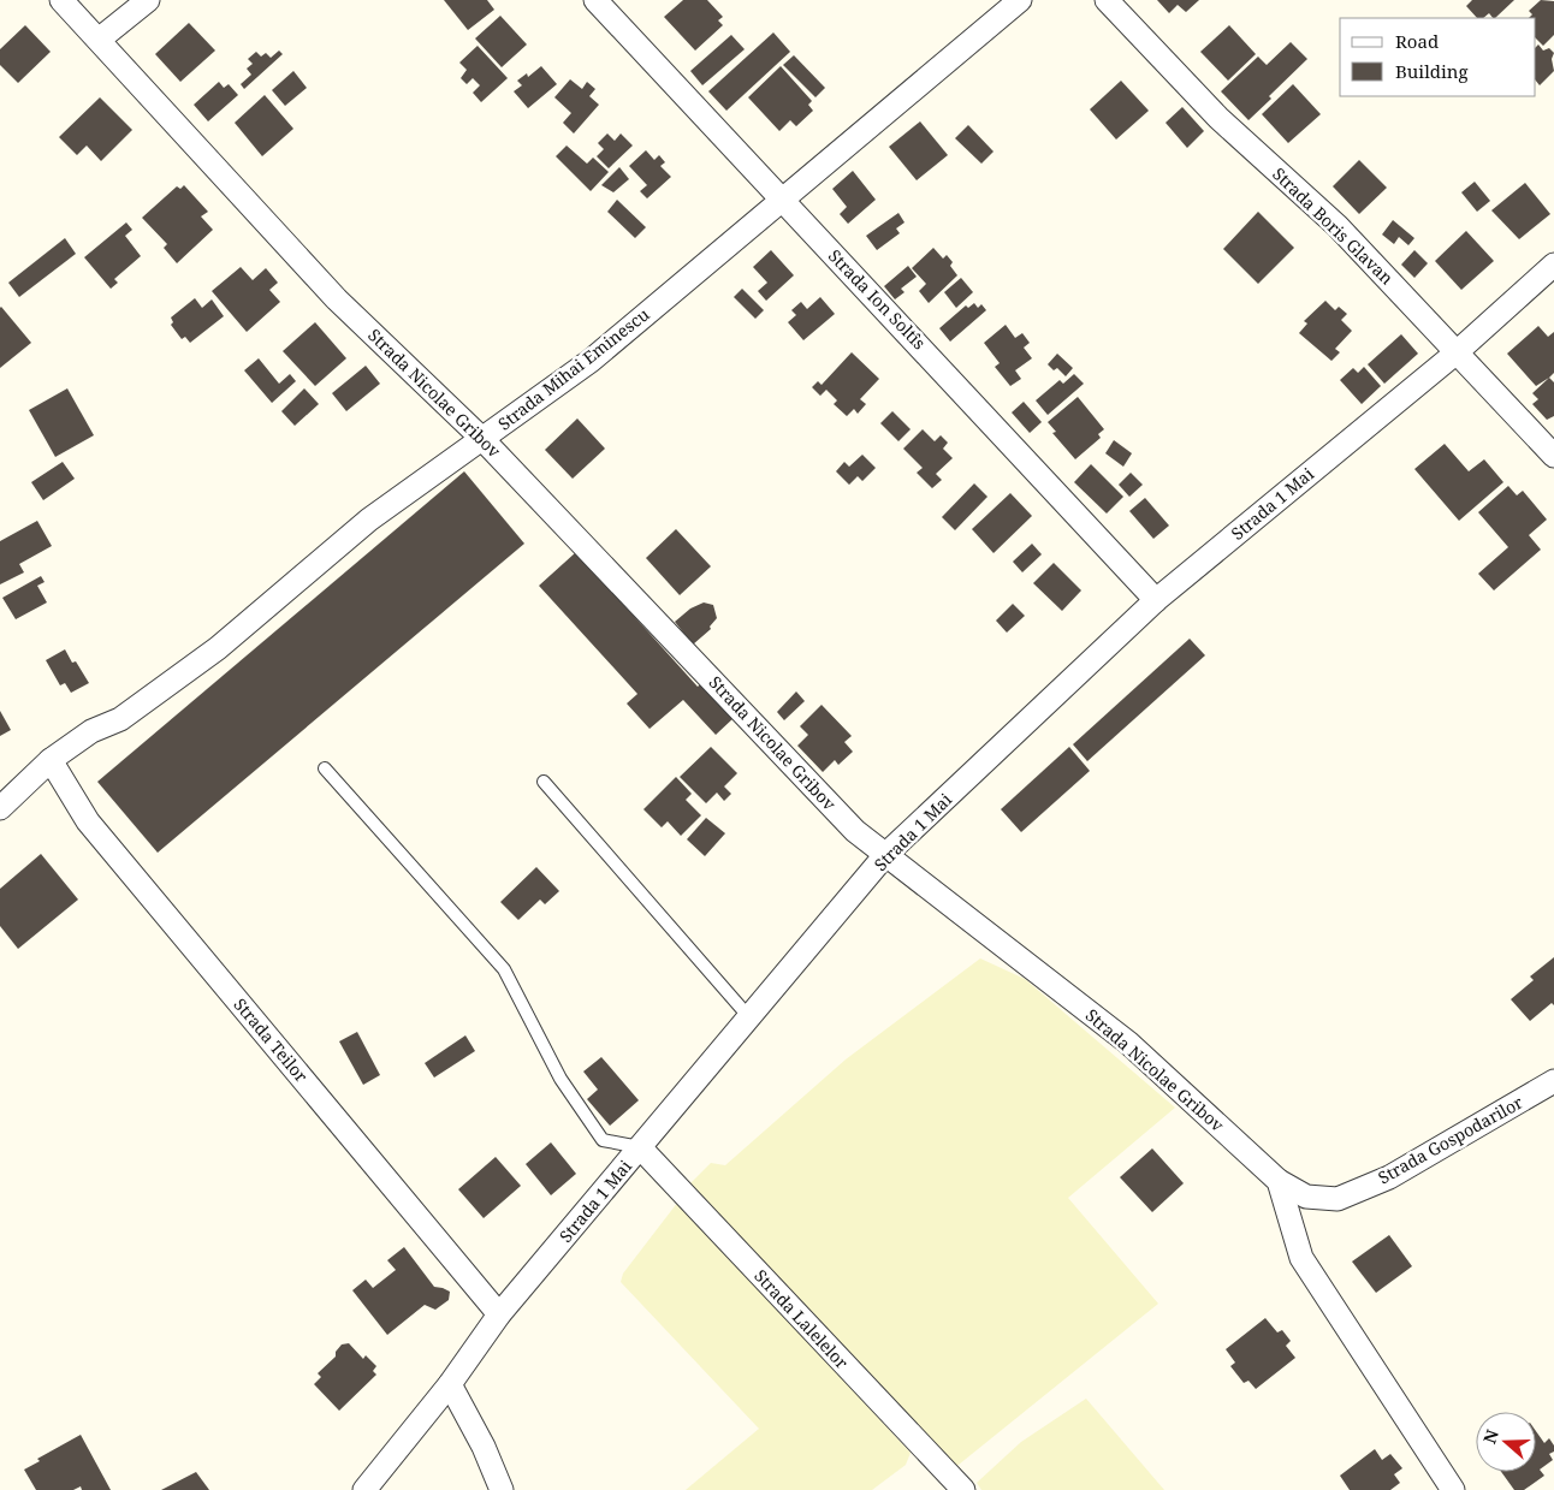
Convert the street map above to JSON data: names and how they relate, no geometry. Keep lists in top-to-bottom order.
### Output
{
  "streets": {
    "street": [
      "Strada Boris Glavan",
      "Strada Ion Soltîs",
      "Strada Mihai Eminescu",
      "Strada Nicolae Gribov",
      "Strada 1 Mai",
      "Strada Teilor",
      "Strada Gospodarilor",
      "Strada Lalelelor"
    ]
  },
  "crossings": [
    ["Strada Boris Glavan", "Strada 1 Mai"],
    ["Strada Ion Soltîs", "Strada Mihai Eminescu"],
    ["Strada Ion Soltîs", "Strada 1 Mai"],
    ["Strada Mihai Eminescu", "Strada Nicolae Gribov"],
    ["Strada Mihai Eminescu", "Strada Teilor"],
    ["Strada Nicolae Gribov", "Strada 1 Mai"],
    ["Strada Nicolae Gribov", "Strada Gospodarilor"],
    ["Strada 1 Mai", "Strada Teilor"],
    ["Strada 1 Mai", "Strada Lalelelor"]
  ],
  "legend": ["Road", "Building"],
  "north": "left"
}
